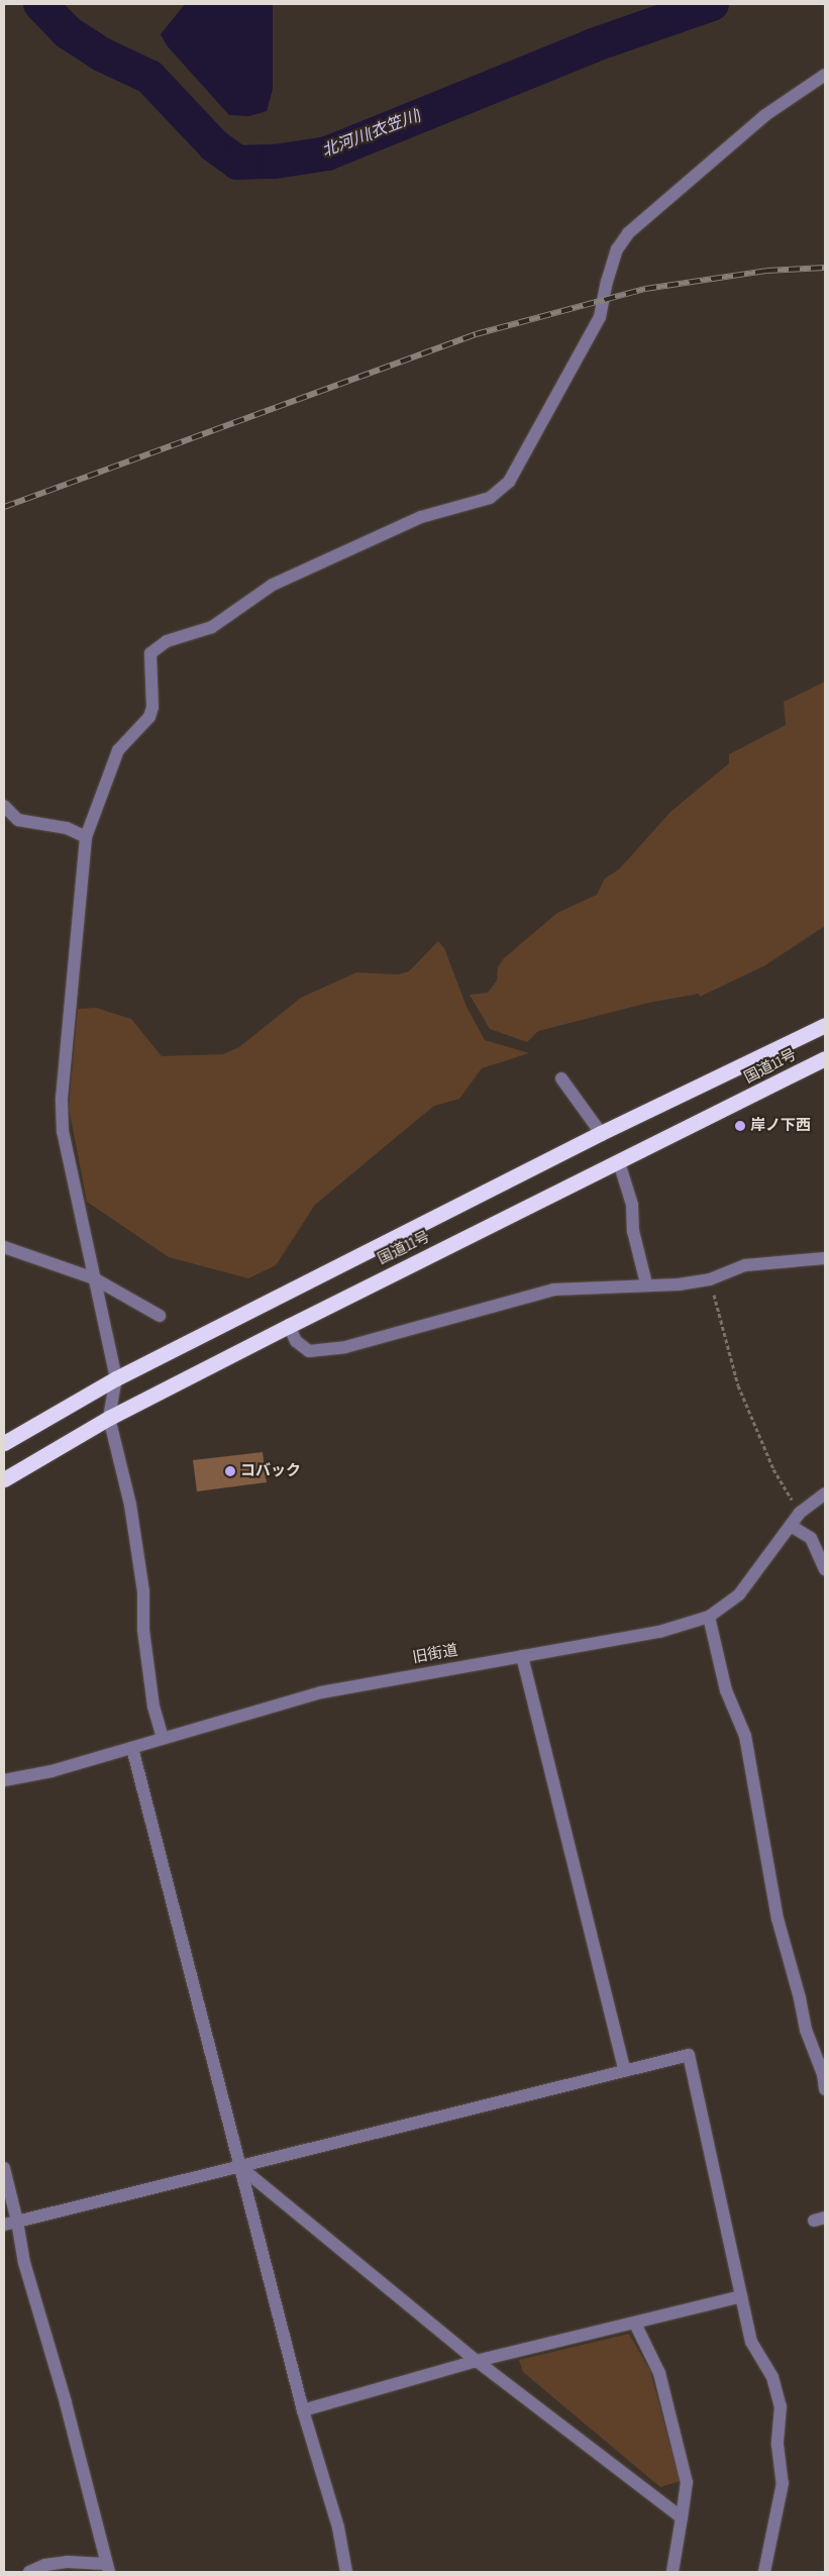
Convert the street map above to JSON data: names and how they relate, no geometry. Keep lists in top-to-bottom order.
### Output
{
  "streets": {
    "highway": ["国道11号"],
    "street": ["旧街道"]
  },
  "water": ["北河川(衣笠川)"],
  "places": ["岸ノ下西", "コバック"]
}
